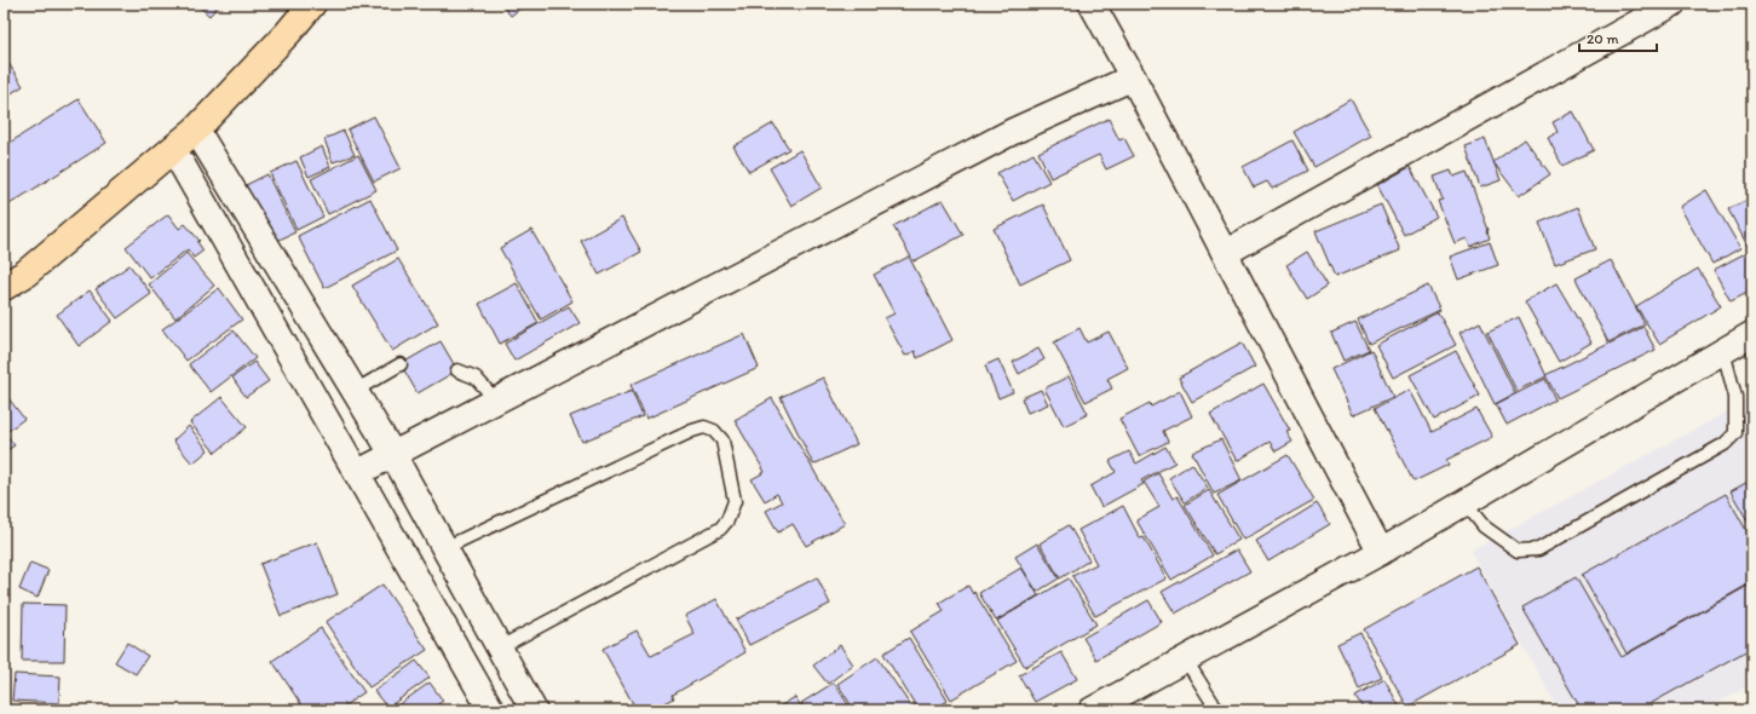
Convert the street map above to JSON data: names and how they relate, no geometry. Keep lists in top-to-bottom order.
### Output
{
  "scale_bar": "20 m"
}
